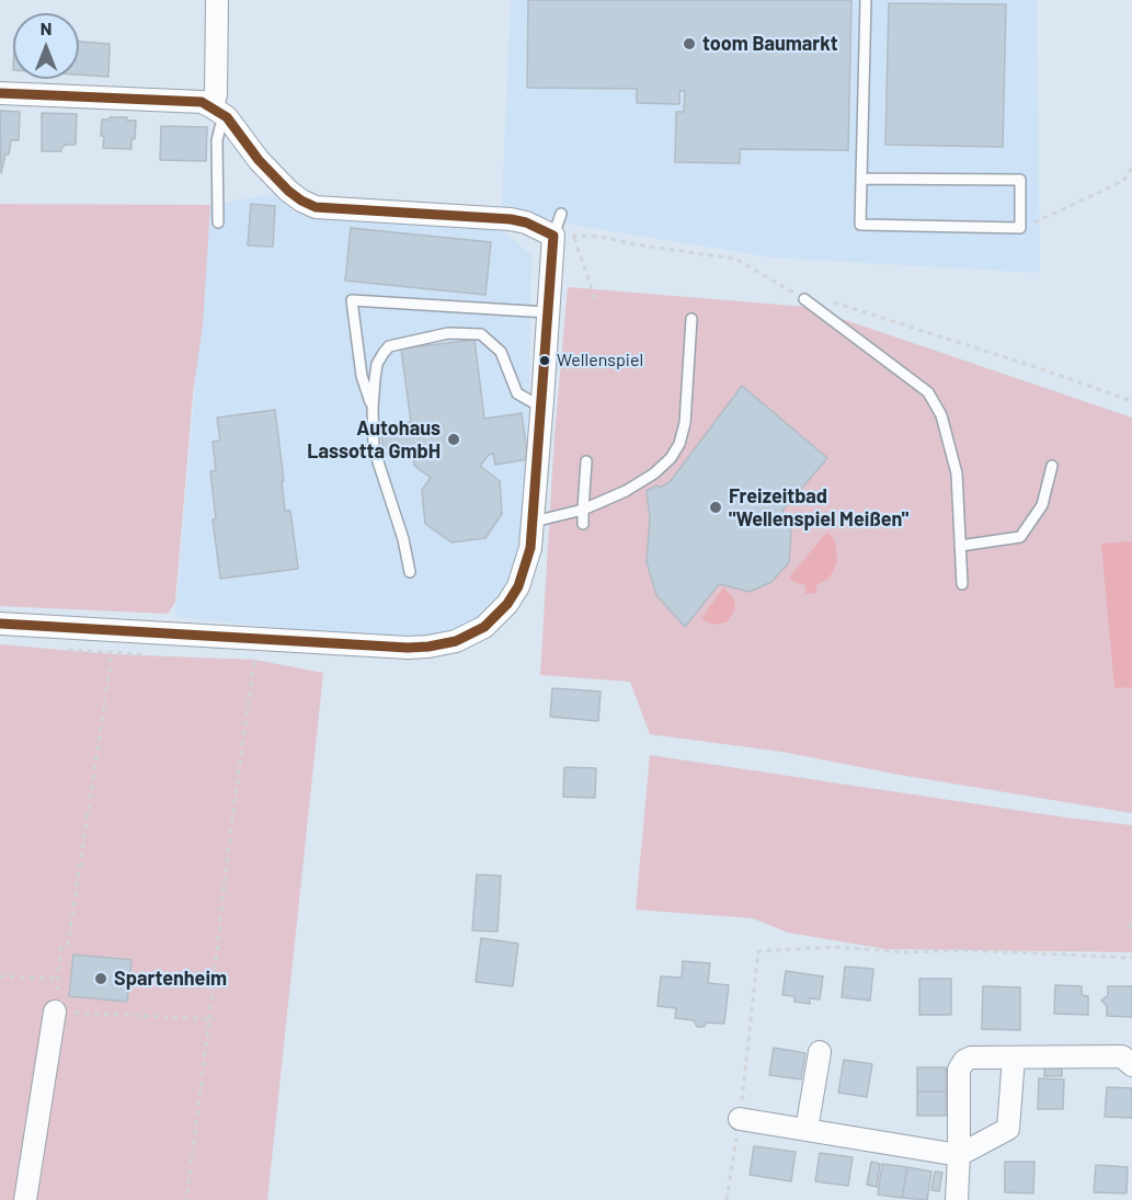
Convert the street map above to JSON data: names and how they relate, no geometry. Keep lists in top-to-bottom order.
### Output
{
  "places": [
    "toom Baumarkt",
    "Wellenspiel",
    "Autohaus Lassotta GmbH",
    "Freizeitbad \"Wellenspiel Meißen\"",
    "Spartenheim"
  ],
  "north": "top"
}
